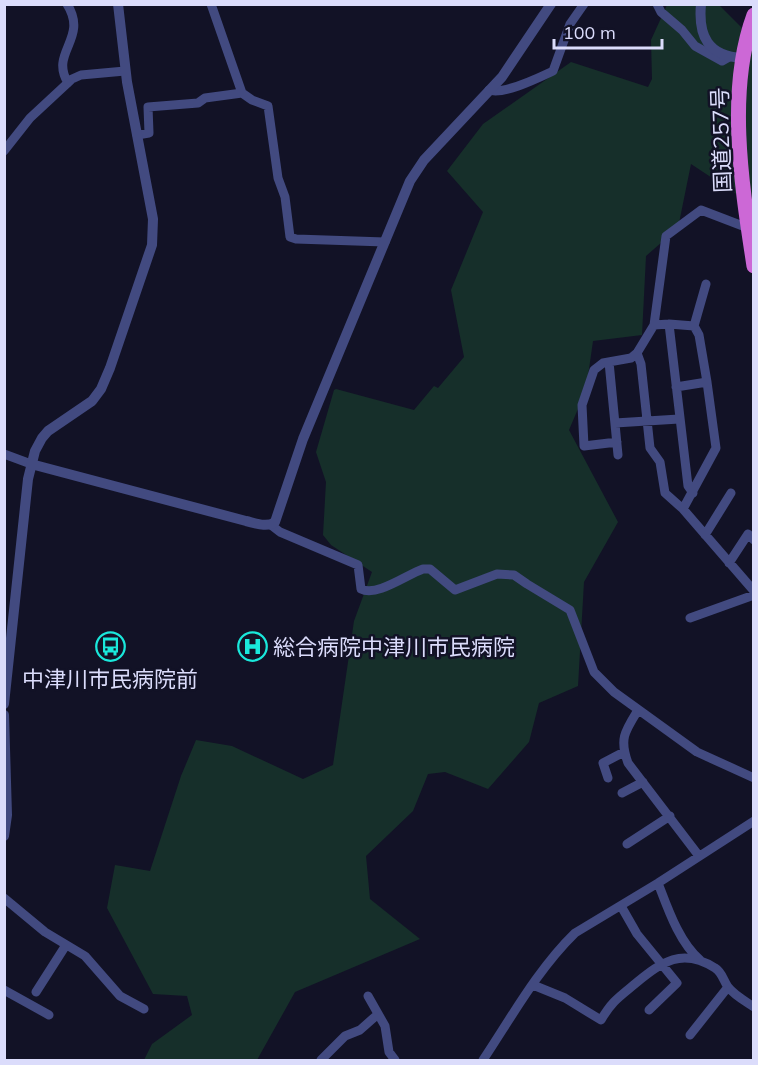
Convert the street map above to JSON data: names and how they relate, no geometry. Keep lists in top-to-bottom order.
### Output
{
  "streets": {
    "highway": ["国道257号"]
  },
  "places": {
    "bus stop": ["中津川市民病院前"],
    "hospital": ["総合病院中津川市民病院"]
  },
  "scale_bar": "100 m"
}
